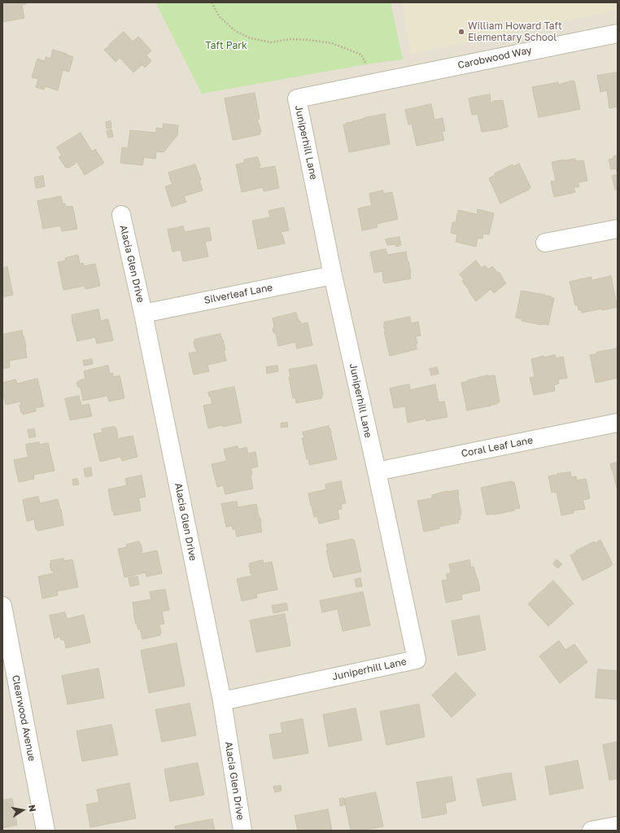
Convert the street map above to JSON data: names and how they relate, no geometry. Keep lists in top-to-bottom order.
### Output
{
  "streets": {
    "street": [
      "Carobwood Way",
      "Juniperhill Lane",
      "Alacia Glen Drive",
      "Silverleaf Lane",
      "Coral Leaf Lane",
      "Clearwood Avenue"
    ]
  },
  "crossings": [
    ["Carobwood Way", "Juniperhill Lane"],
    ["Juniperhill Lane", "Alacia Glen Drive"],
    ["Juniperhill Lane", "Silverleaf Lane"],
    ["Juniperhill Lane", "Coral Leaf Lane"],
    ["Alacia Glen Drive", "Silverleaf Lane"]
  ],
  "parks": ["Taft Park"],
  "places": ["William Howard Taft Elementary School"],
  "north": "right"
}
